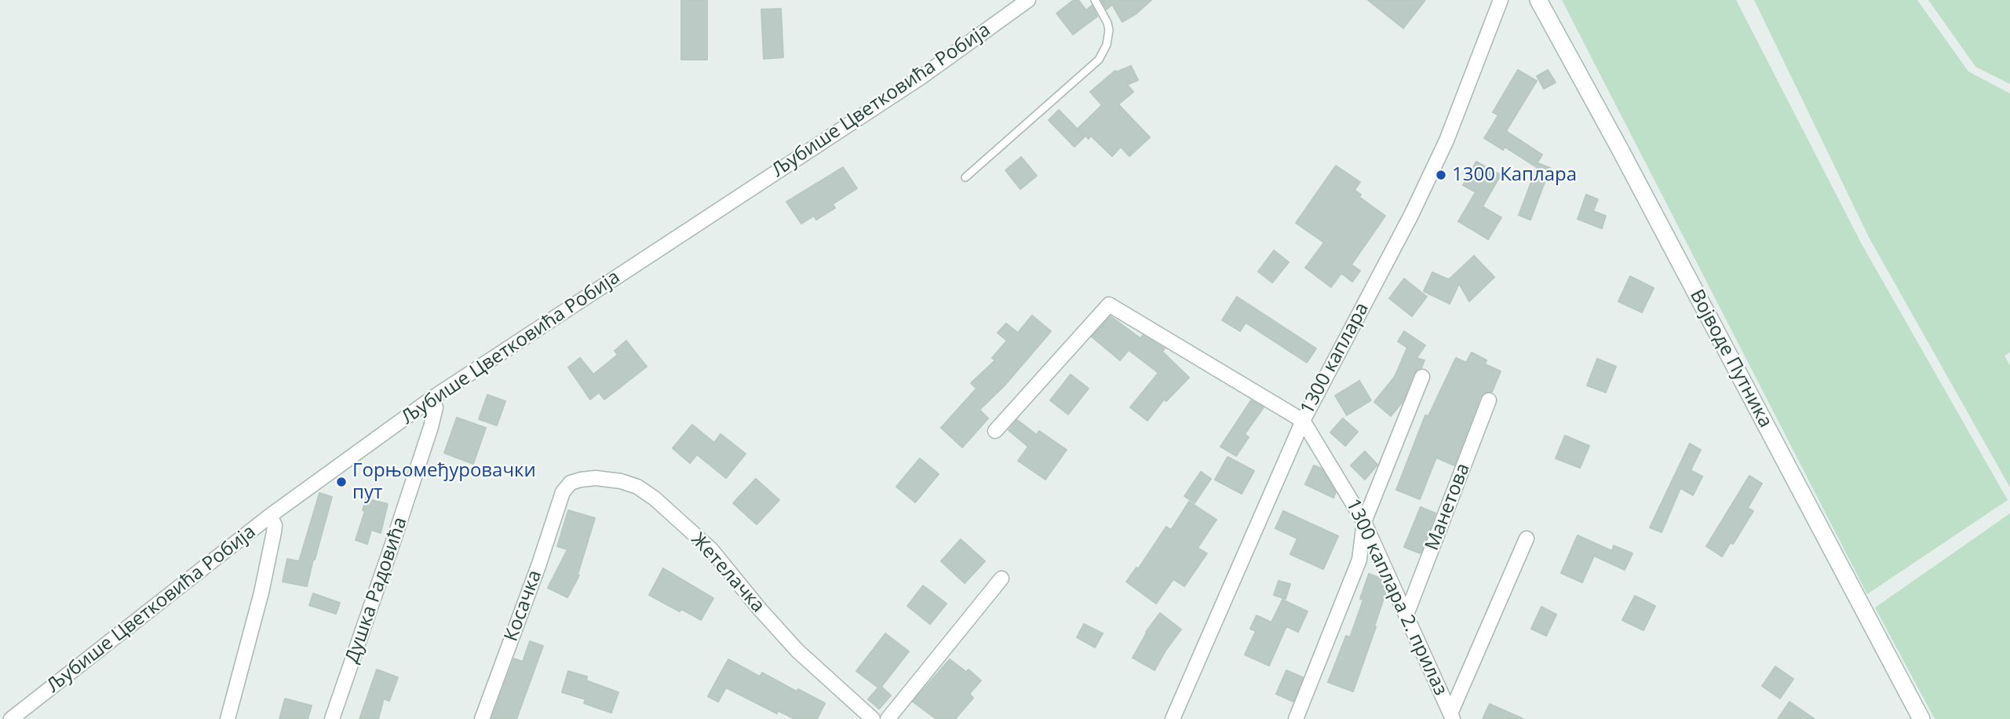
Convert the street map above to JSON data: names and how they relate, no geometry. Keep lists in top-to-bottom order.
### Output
{
  "streets": {
    "street": [
      "Љубише Цветковића Робија",
      "1300 каплара",
      "Војводе Путника",
      "Манетова",
      "Жетелачка",
      "Душка Радовића",
      "1300 каплара 2. прилаз",
      "Косачка"
    ]
  },
  "crossings": [
    ["Љубише Цветковића Робија", "Душка Радовића"],
    ["1300 каплара", "1300 каплара 2. прилаз"],
    ["Манетова", "1300 каплара 2. прилаз"],
    ["Жетелачка", "Косачка"]
  ],
  "places": ["1300 Каплара", "Горњомеђуровачки пут"]
}
